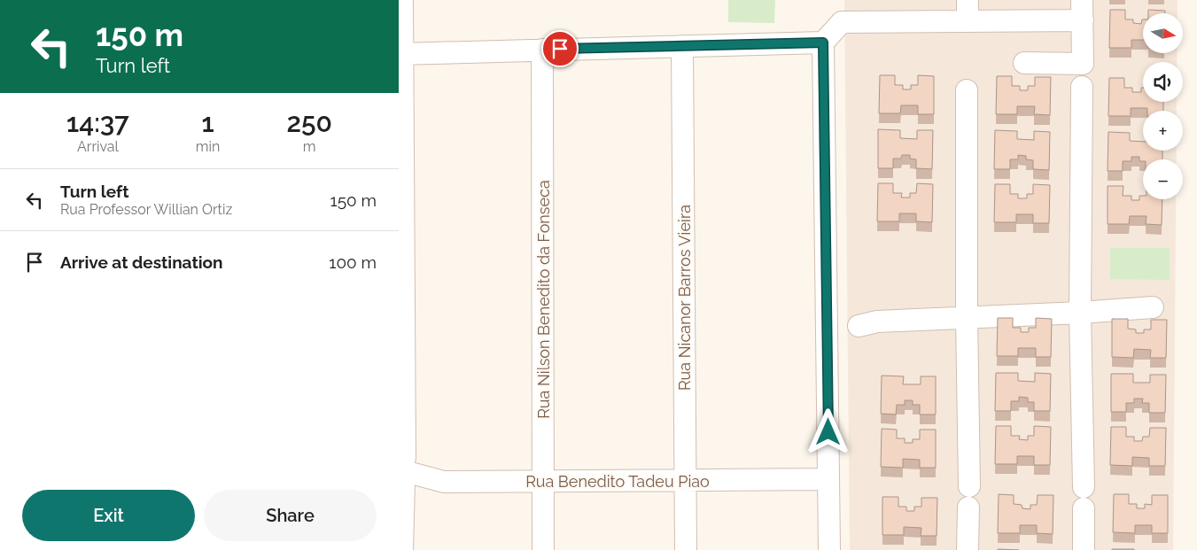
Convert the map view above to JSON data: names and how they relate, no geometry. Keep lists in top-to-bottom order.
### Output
{
  "streets": {
    "street": ["Rua Nicanor Barros Vieira", "Rua Nilson Benedito da Fonseca", "Rua Benedito Tadeu Piao"]
  },
  "crossings": [
    ["Rua Nicanor Barros Vieira", "Rua Benedito Tadeu Piao"],
    ["Rua Nilson Benedito da Fonseca", "Rua Benedito Tadeu Piao"]
  ],
  "north": "right",
  "page": {
    "turn": ["150 m", "Turn left"],
    "map_buttons": ["+", "−"],
    "eta": [
      "14:37",
      "Arrival",
      "1",
      "min",
      "250",
      "m"
    ],
    "list": [
      {
        "name": "Turn left",
        "note": "Rua Professor Willian Ortiz",
        "value": "150 m"
      },
      {
        "name": "Arrive at destination",
        "value": "100 m"
      }
    ],
    "buttons": ["Exit", "Share"]
  }
}
